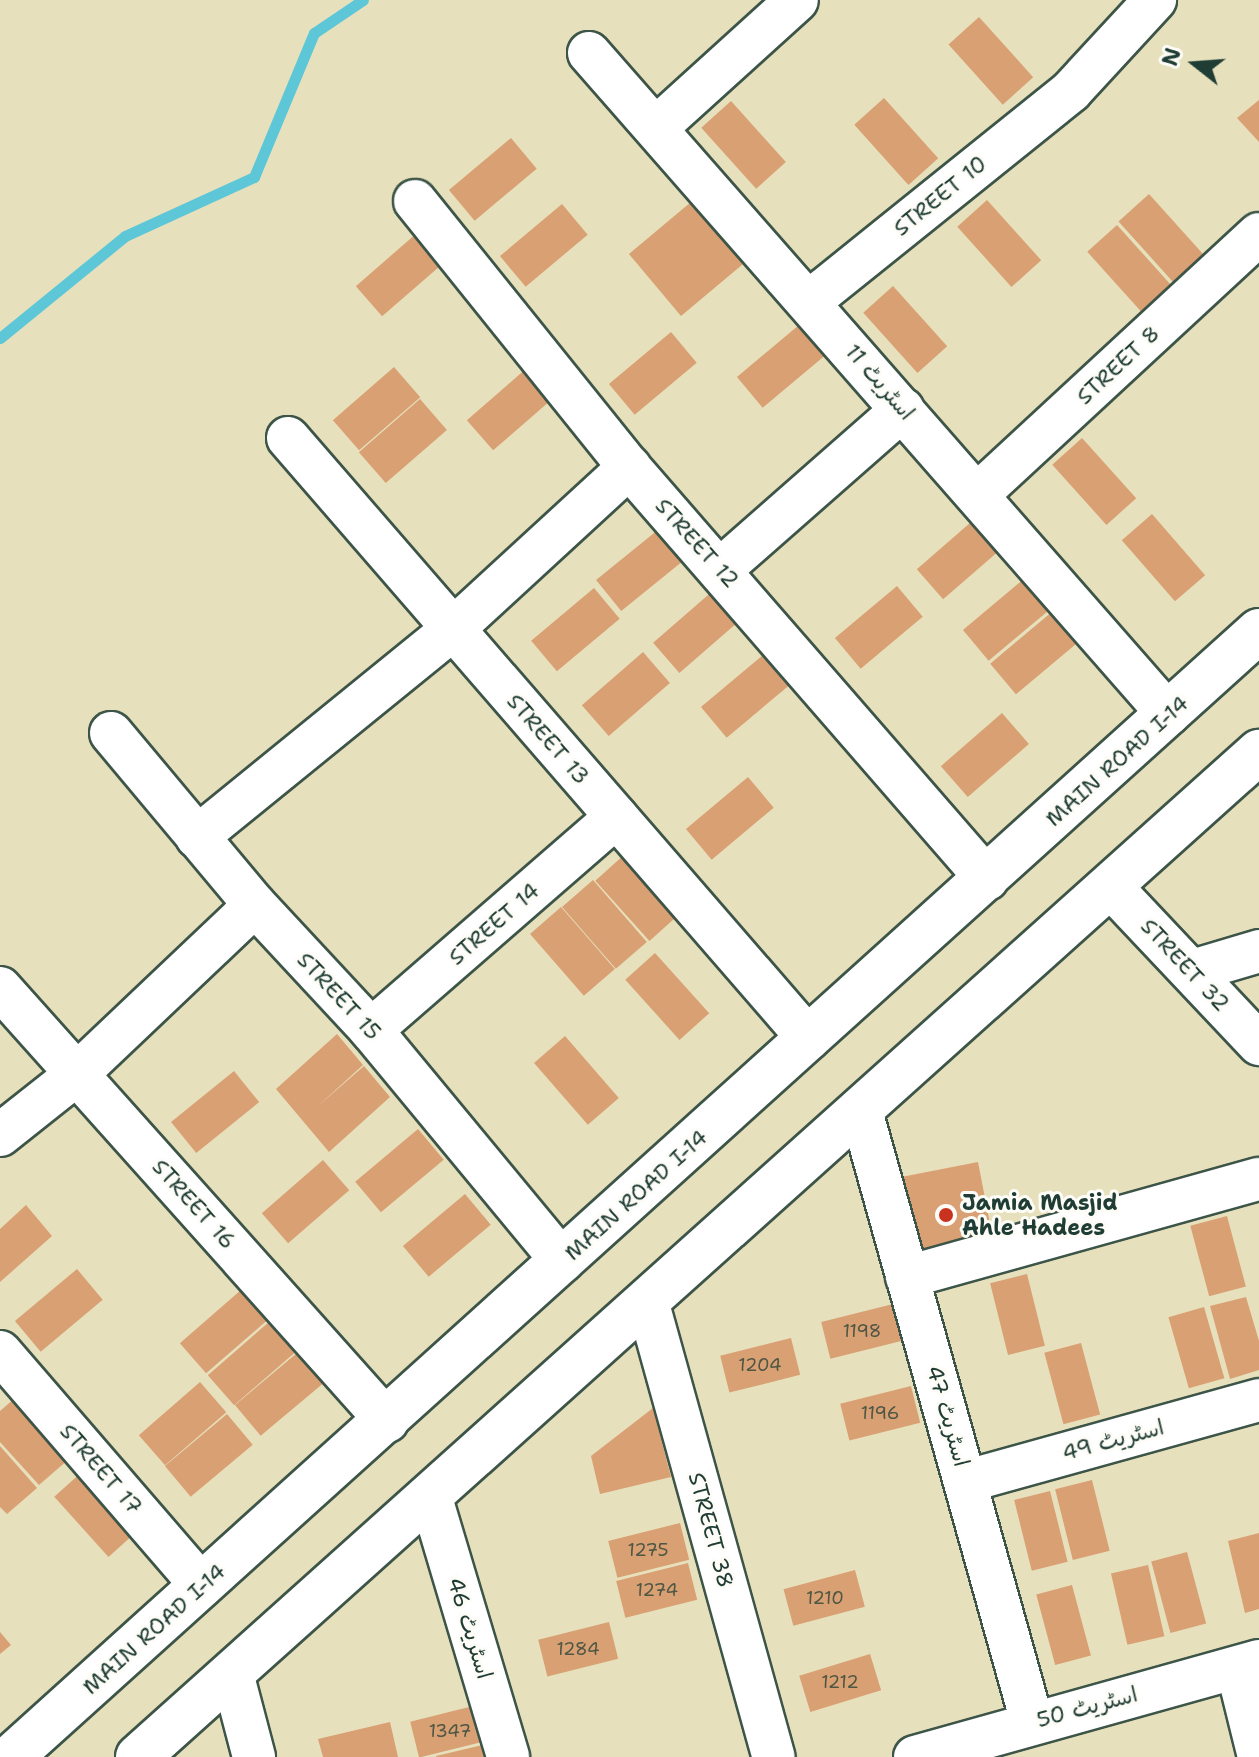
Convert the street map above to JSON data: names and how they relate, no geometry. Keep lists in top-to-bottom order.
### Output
{
  "streets": {
    "main road": ["MAIN ROAD I-14"],
    "street": [
      "STREET 10",
      "STREET 8",
      "اسٹریٹ 11",
      "STREET 12",
      "STREET 13",
      "STREET 14",
      "STREET 32",
      "STREET 15",
      "STREET 16",
      "اسٹریٹ 47",
      "اسٹریٹ 49",
      "STREET 17",
      "STREET 38",
      "اسٹریٹ 46",
      "اسٹریٹ 50"
    ]
  },
  "crossings": [
    ["STREET 10", "اسٹریٹ 11"],
    ["STREET 8", "اسٹریٹ 11"],
    ["اسٹریٹ 11", "MAIN ROAD I-14"],
    ["STREET 12", "MAIN ROAD I-14"],
    ["STREET 13", "MAIN ROAD I-14"],
    ["STREET 13", "STREET 14"],
    ["MAIN ROAD I-14", "STREET 15"],
    ["MAIN ROAD I-14", "STREET 16"],
    ["MAIN ROAD I-14", "STREET 17"],
    ["STREET 14", "STREET 15"],
    ["اسٹریٹ 47", "اسٹریٹ 49"],
    ["اسٹریٹ 47", "اسٹریٹ 50"]
  ],
  "places": ["Jamia Masjid Ahle Hadees"],
  "house_numbers": [
    "1198",
    "1204",
    "1196",
    "1275",
    "1274",
    "1210",
    "1284",
    "1212",
    "1347"
  ],
  "north": "left"
}
